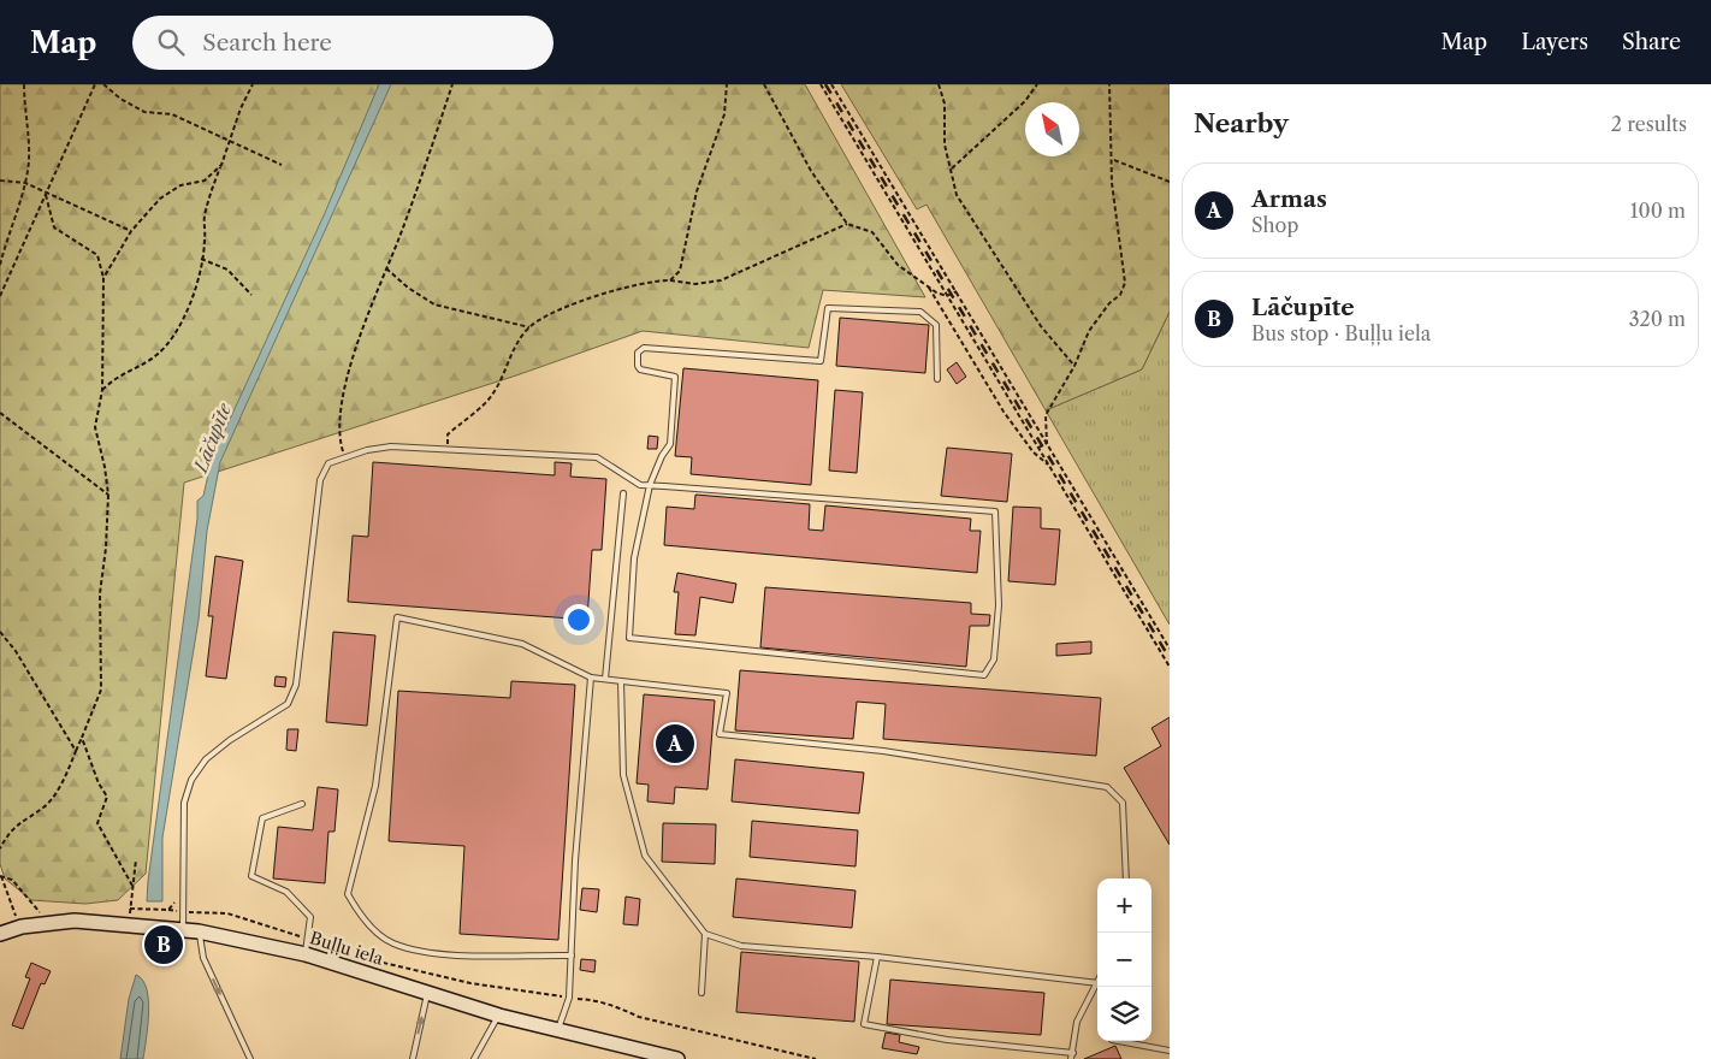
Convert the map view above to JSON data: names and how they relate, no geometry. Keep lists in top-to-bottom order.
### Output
{
  "streets": {
    "street": ["Buļļu iela"]
  },
  "water": ["Lāčupīte"],
  "north": "top left",
  "page": {
    "header": "Map",
    "search": "Search here",
    "nav": ["Map", "Layers", "Share"],
    "heading": ["Nearby", "2 results"],
    "list": [
      {
        "mark": "A",
        "name": "Armas",
        "note": "Shop",
        "value": "100 m"
      },
      {
        "mark": "B",
        "name": "Lāčupīte",
        "note": "Bus stop · Buļļu iela",
        "value": "320 m"
      }
    ],
    "pins": ["A", "B"],
    "map_buttons": ["+", "−"]
  }
}
